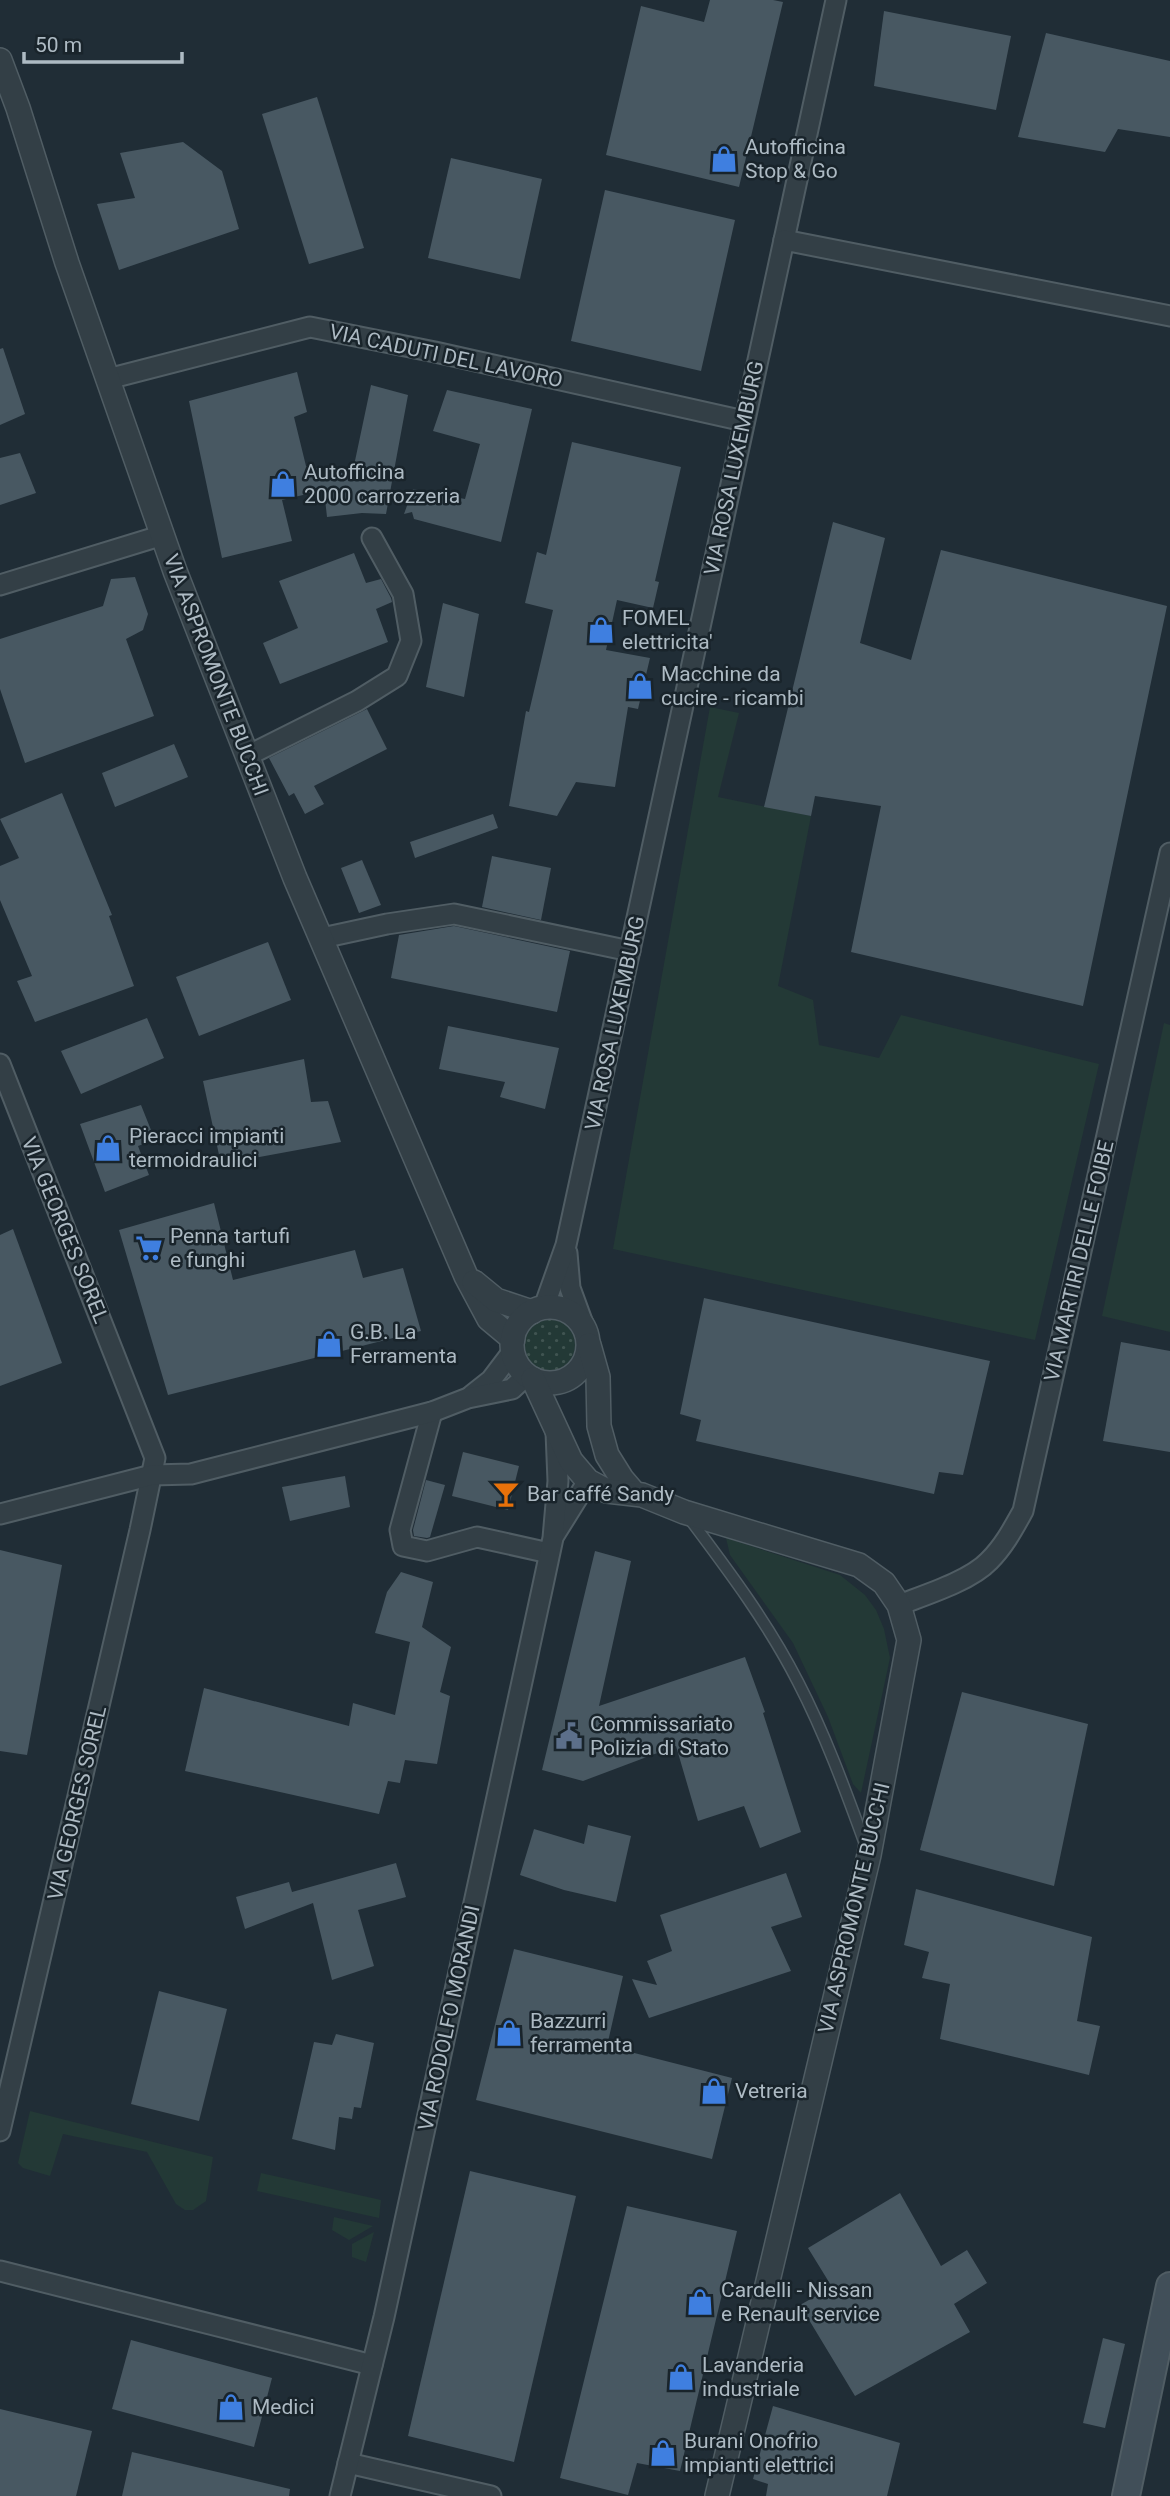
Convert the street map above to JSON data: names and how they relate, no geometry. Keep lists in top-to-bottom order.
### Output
{
  "streets": {
    "street": [
      "VIA CADUTI DEL LAVORO",
      "VIA ROSA LUXEMBURG",
      "VIA ASPROMONTE BUCCHI",
      "VIA GEORGES SOREL",
      "VIA MARTIRI DELLE FOIBE",
      "VIA RODOLFO MORANDI"
    ]
  },
  "crossings": [
    ["VIA CADUTI DEL LAVORO", "VIA ROSA LUXEMBURG"],
    ["VIA CADUTI DEL LAVORO", "VIA ASPROMONTE BUCCHI"],
    ["VIA ROSA LUXEMBURG", "VIA ASPROMONTE BUCCHI"],
    ["VIA ASPROMONTE BUCCHI", "VIA MARTIRI DELLE FOIBE"],
    ["VIA ASPROMONTE BUCCHI", "VIA RODOLFO MORANDI"]
  ],
  "places": {
    "shop": [
      "Autofficina Stop & Go",
      "Autofficina 2000 carrozzeria",
      "FOMEL elettricita'",
      "Macchine da cucire - ricambi",
      "Pieracci impianti termoidraulici",
      "G.B. La Ferramenta",
      "Bazzurri ferramenta",
      "Vetreria",
      "Cardelli - Nissan e Renault service",
      "Lavanderia industriale",
      "Medici",
      "Burani Onofrio impianti elettrici"
    ],
    "supermarket": ["Penna tartufi e funghi"],
    "bar": ["Bar caffé Sandy"],
    "public building": ["Commissariato Polizia di Stato"]
  },
  "scale_bar": "50 m"
}
